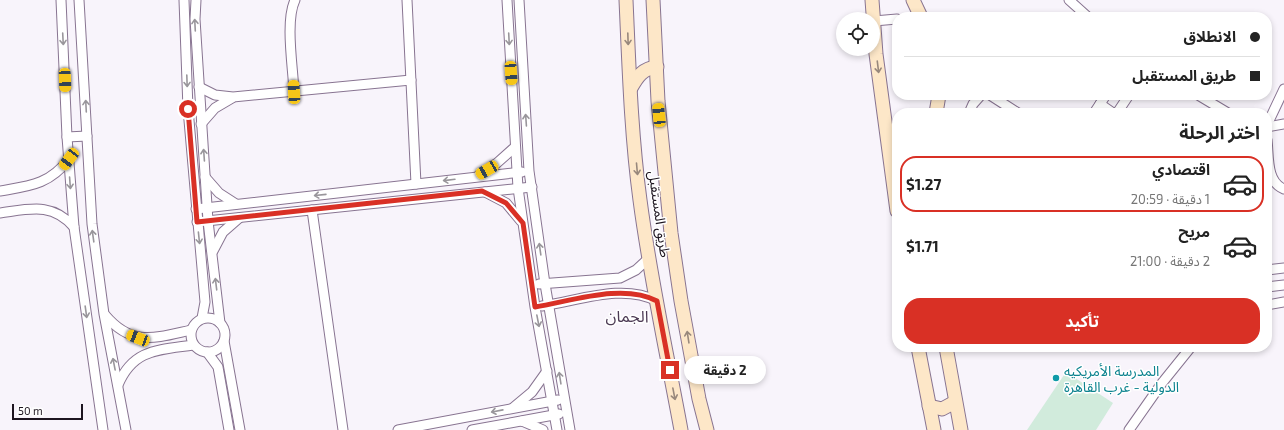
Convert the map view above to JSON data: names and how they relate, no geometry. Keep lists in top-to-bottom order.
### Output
{
  "streets": {
    "main road": ["طريق المستقبل"]
  },
  "districts": ["الجمان"],
  "places": ["المدرسة الأمريكيه الدولية - غرب القاهرة"],
  "scale_bar": "50 m",
  "page": {
    "banner": ["الانطلاق", "طريق المستقبل"],
    "heading": "اختر الرحلة",
    "list": [
      {
        "name": "اقتصادي",
        "note": "1 دقيقة · 20:59",
        "value": "$1.27"
      },
      {
        "name": "مريح",
        "note": "2 دقيقة · 21:00",
        "value": "$1.71"
      }
    ],
    "buttons": "تأكيد",
    "bubble": "2 دقيقة",
    "scale": "50 m"
  }
}
